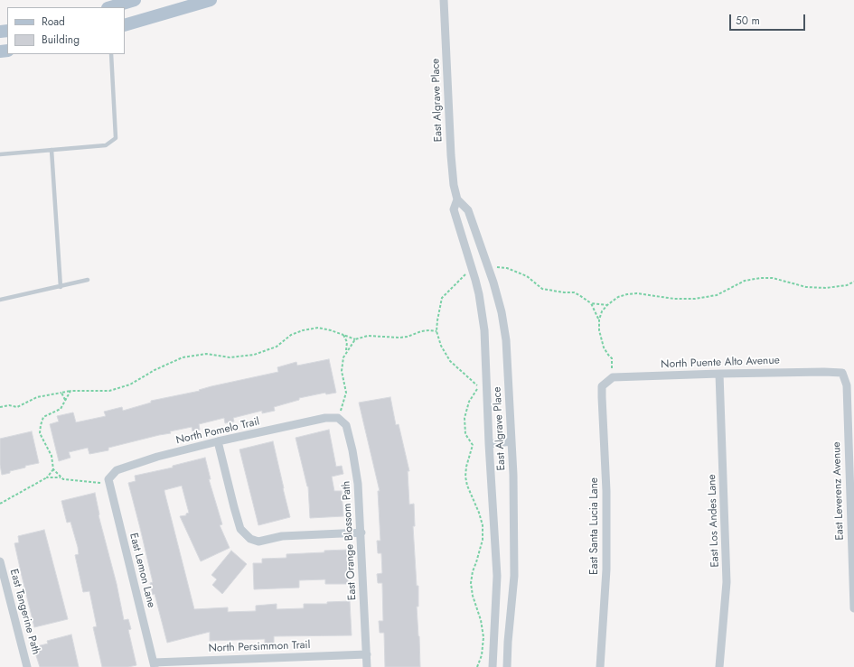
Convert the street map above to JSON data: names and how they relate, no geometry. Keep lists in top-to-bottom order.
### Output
{
  "streets": {
    "street": [
      "East Algrave Place",
      "North Puente Alto Avenue",
      "North Pomelo Trail",
      "East Leverenz Avenue",
      "East Los Andes Lane",
      "East Santa Lucia Lane",
      "East Orange Blossom Path",
      "East Lemon Lane",
      "East Tangerine Path",
      "North Persimmon Trail"
    ]
  },
  "crossings": [
    ["North Puente Alto Avenue", "East Leverenz Avenue"],
    ["North Puente Alto Avenue", "East Los Andes Lane"],
    ["North Puente Alto Avenue", "East Santa Lucia Lane"],
    ["North Pomelo Trail", "East Orange Blossom Path"],
    ["North Pomelo Trail", "East Lemon Lane"],
    ["East Orange Blossom Path", "North Persimmon Trail"],
    ["East Lemon Lane", "North Persimmon Trail"]
  ],
  "legend": ["Road", "Building"],
  "scale_bar": "50 m"
}
